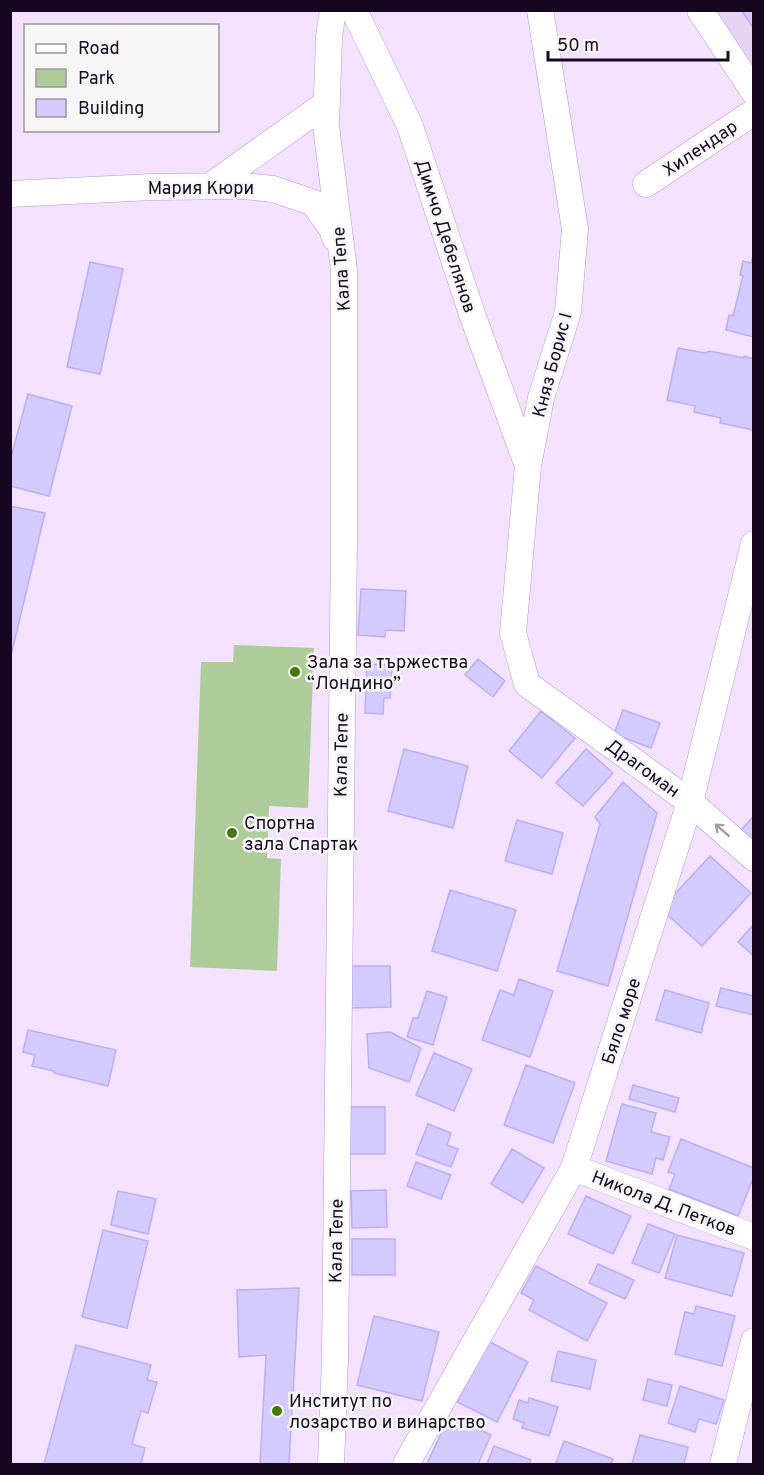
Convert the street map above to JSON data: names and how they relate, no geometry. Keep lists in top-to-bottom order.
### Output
{
  "streets": {
    "street": [
      "Хилендар",
      "Мария Кюри",
      "Димчо Дебелянов",
      "Кала Тепе",
      "Княз Борис I",
      "Драгоман",
      "Бяло море",
      "Никола Д. Петков"
    ]
  },
  "crossings": [
    ["Мария Кюри", "Кала Тепе"],
    ["Димчо Дебелянов", "Княз Борис I"],
    ["Княз Борис I", "Драгоман"],
    ["Драгоман", "Бяло море"],
    ["Бяло море", "Никола Д. Петков"]
  ],
  "places": ["Зала за тържества “Лондино”", "Спортна зала Спартак", "Институт по лозарство и винарство"],
  "legend": ["Road", "Park", "Building"],
  "scale_bar": "50 m"
}
